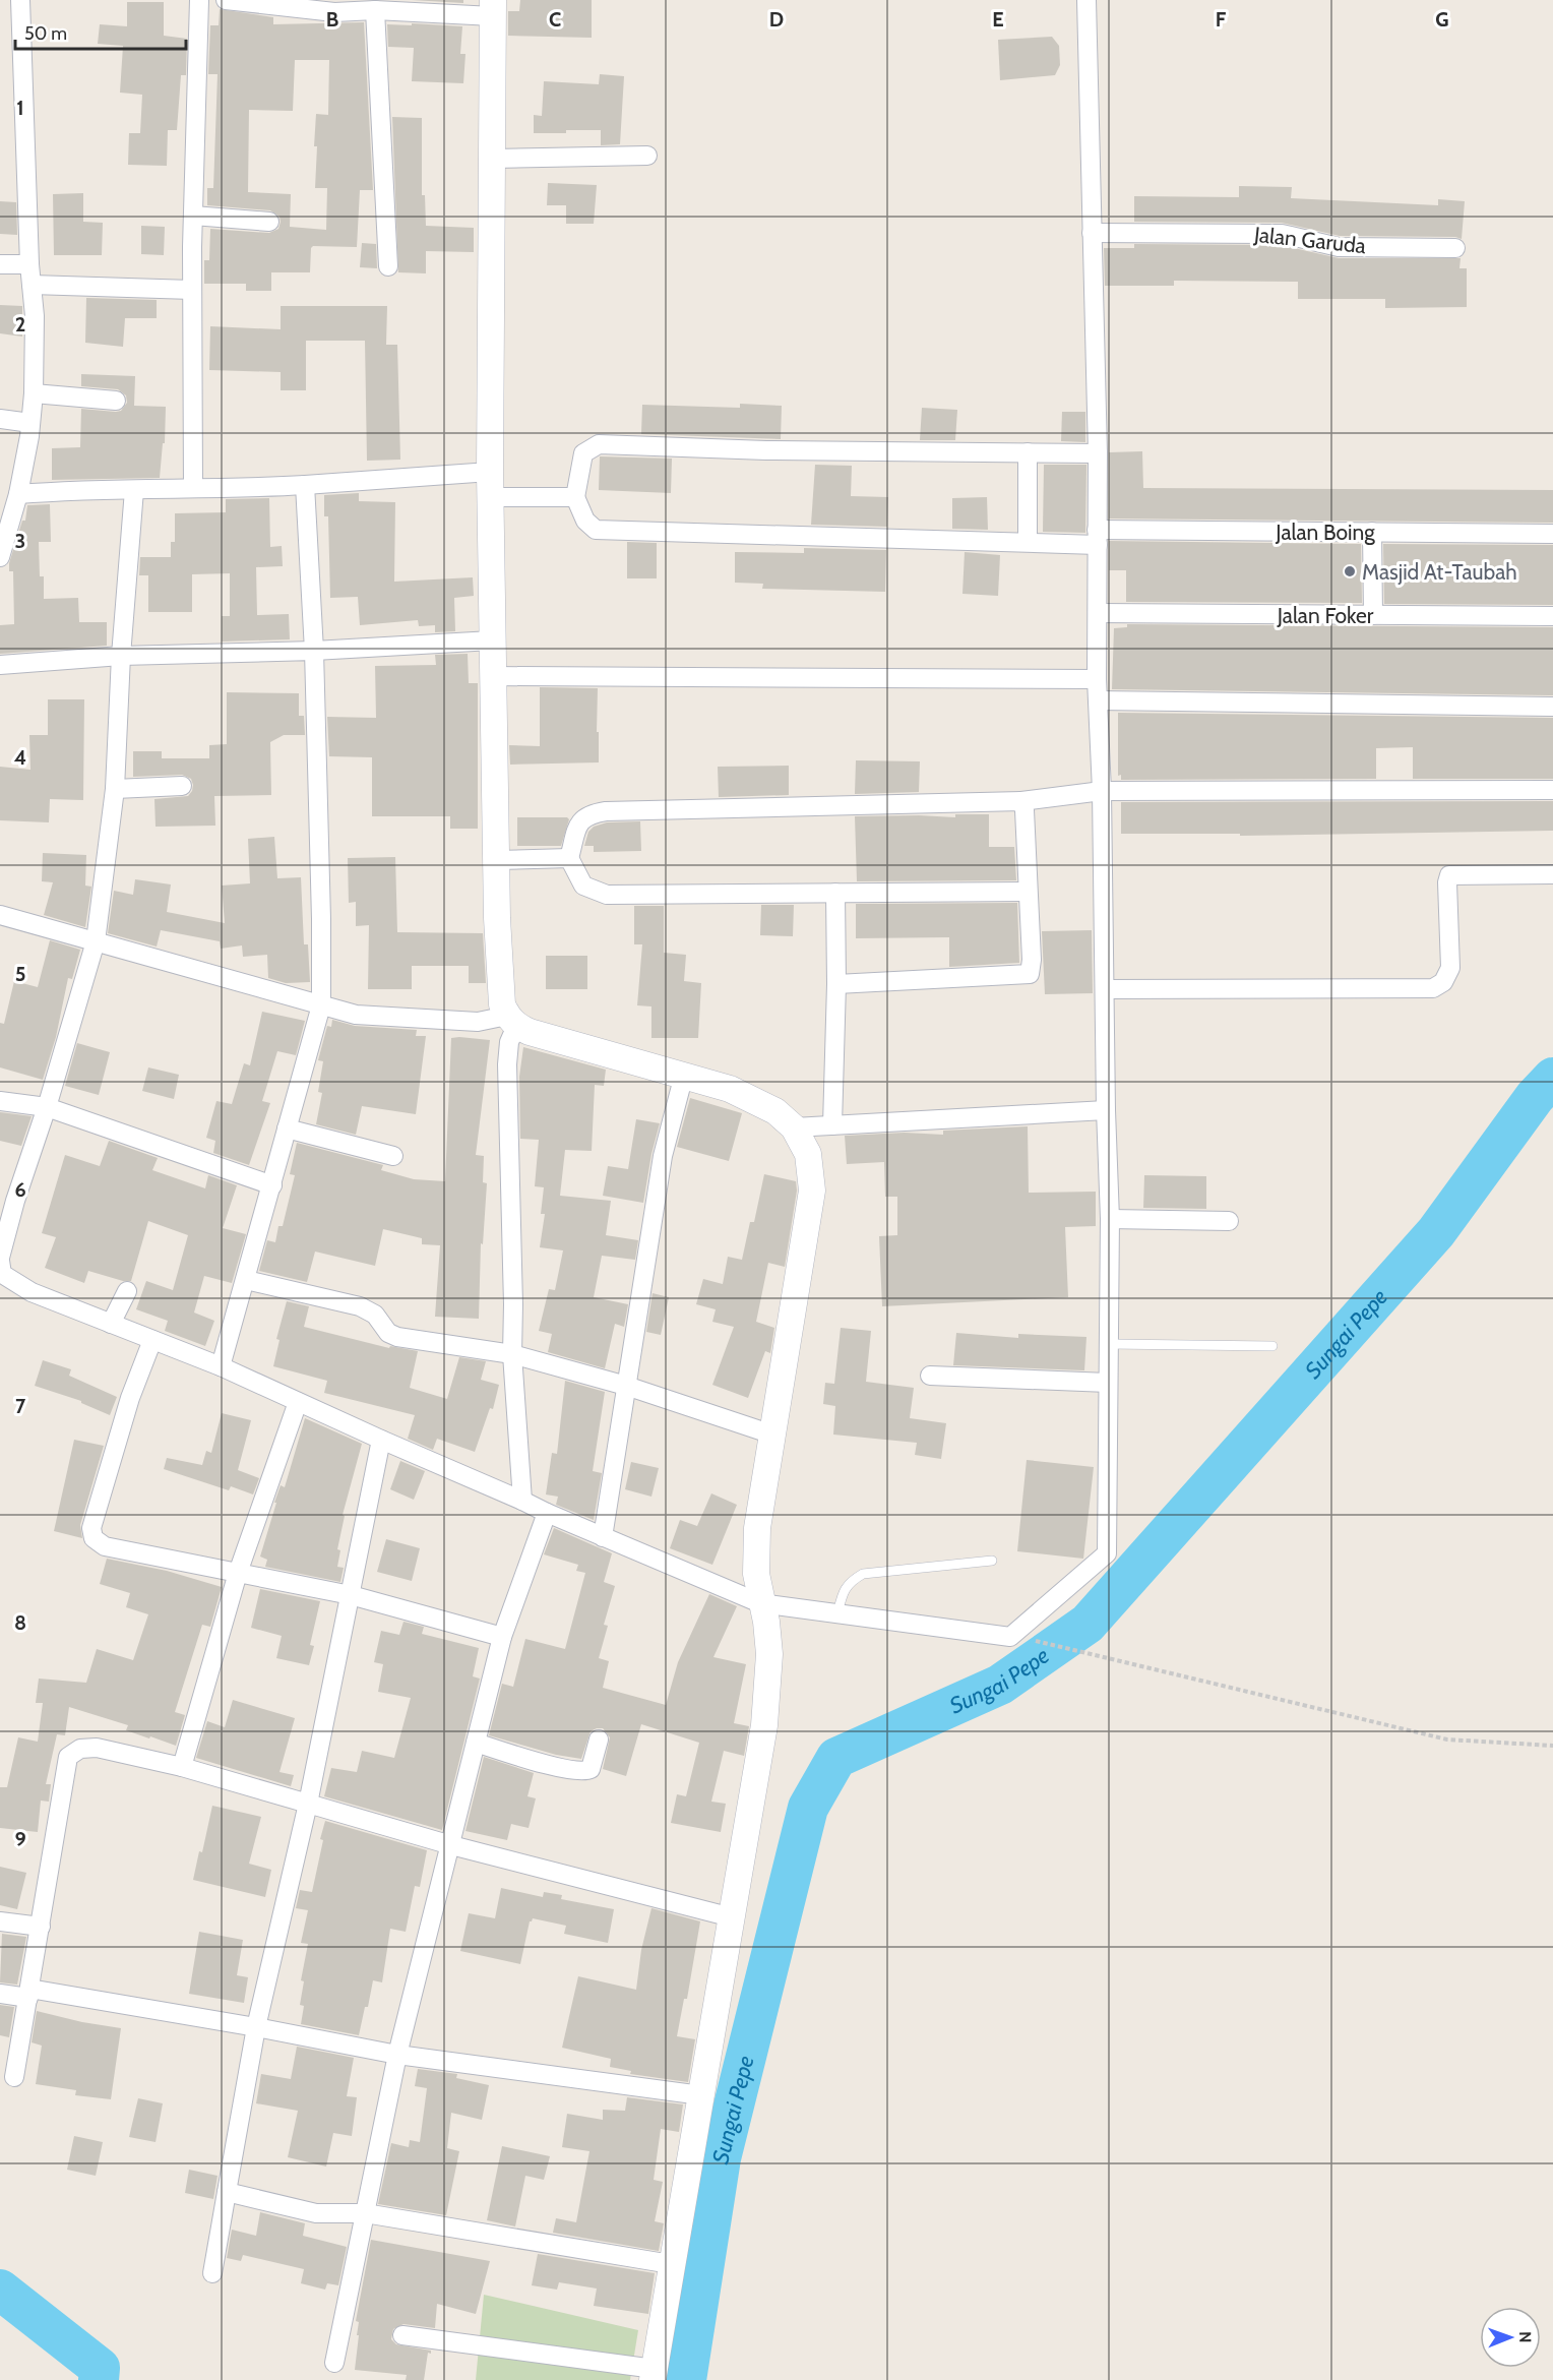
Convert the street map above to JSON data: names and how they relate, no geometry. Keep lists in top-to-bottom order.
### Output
{
  "streets": {
    "street": ["Jalan Garuda", "Jalan Boing", "Jalan Foker"]
  },
  "water": ["Sungai Pepe"],
  "places": ["Masjid At-Taubah"],
  "scale_bar": "50 m",
  "north": "right",
  "grid": {
    "columns": [
      "B",
      "C",
      "D",
      "E",
      "F",
      "G"
    ],
    "rows": [
      "1",
      "2",
      "3",
      "4",
      "5",
      "6",
      "7",
      "8",
      "9"
    ]
  }
}
